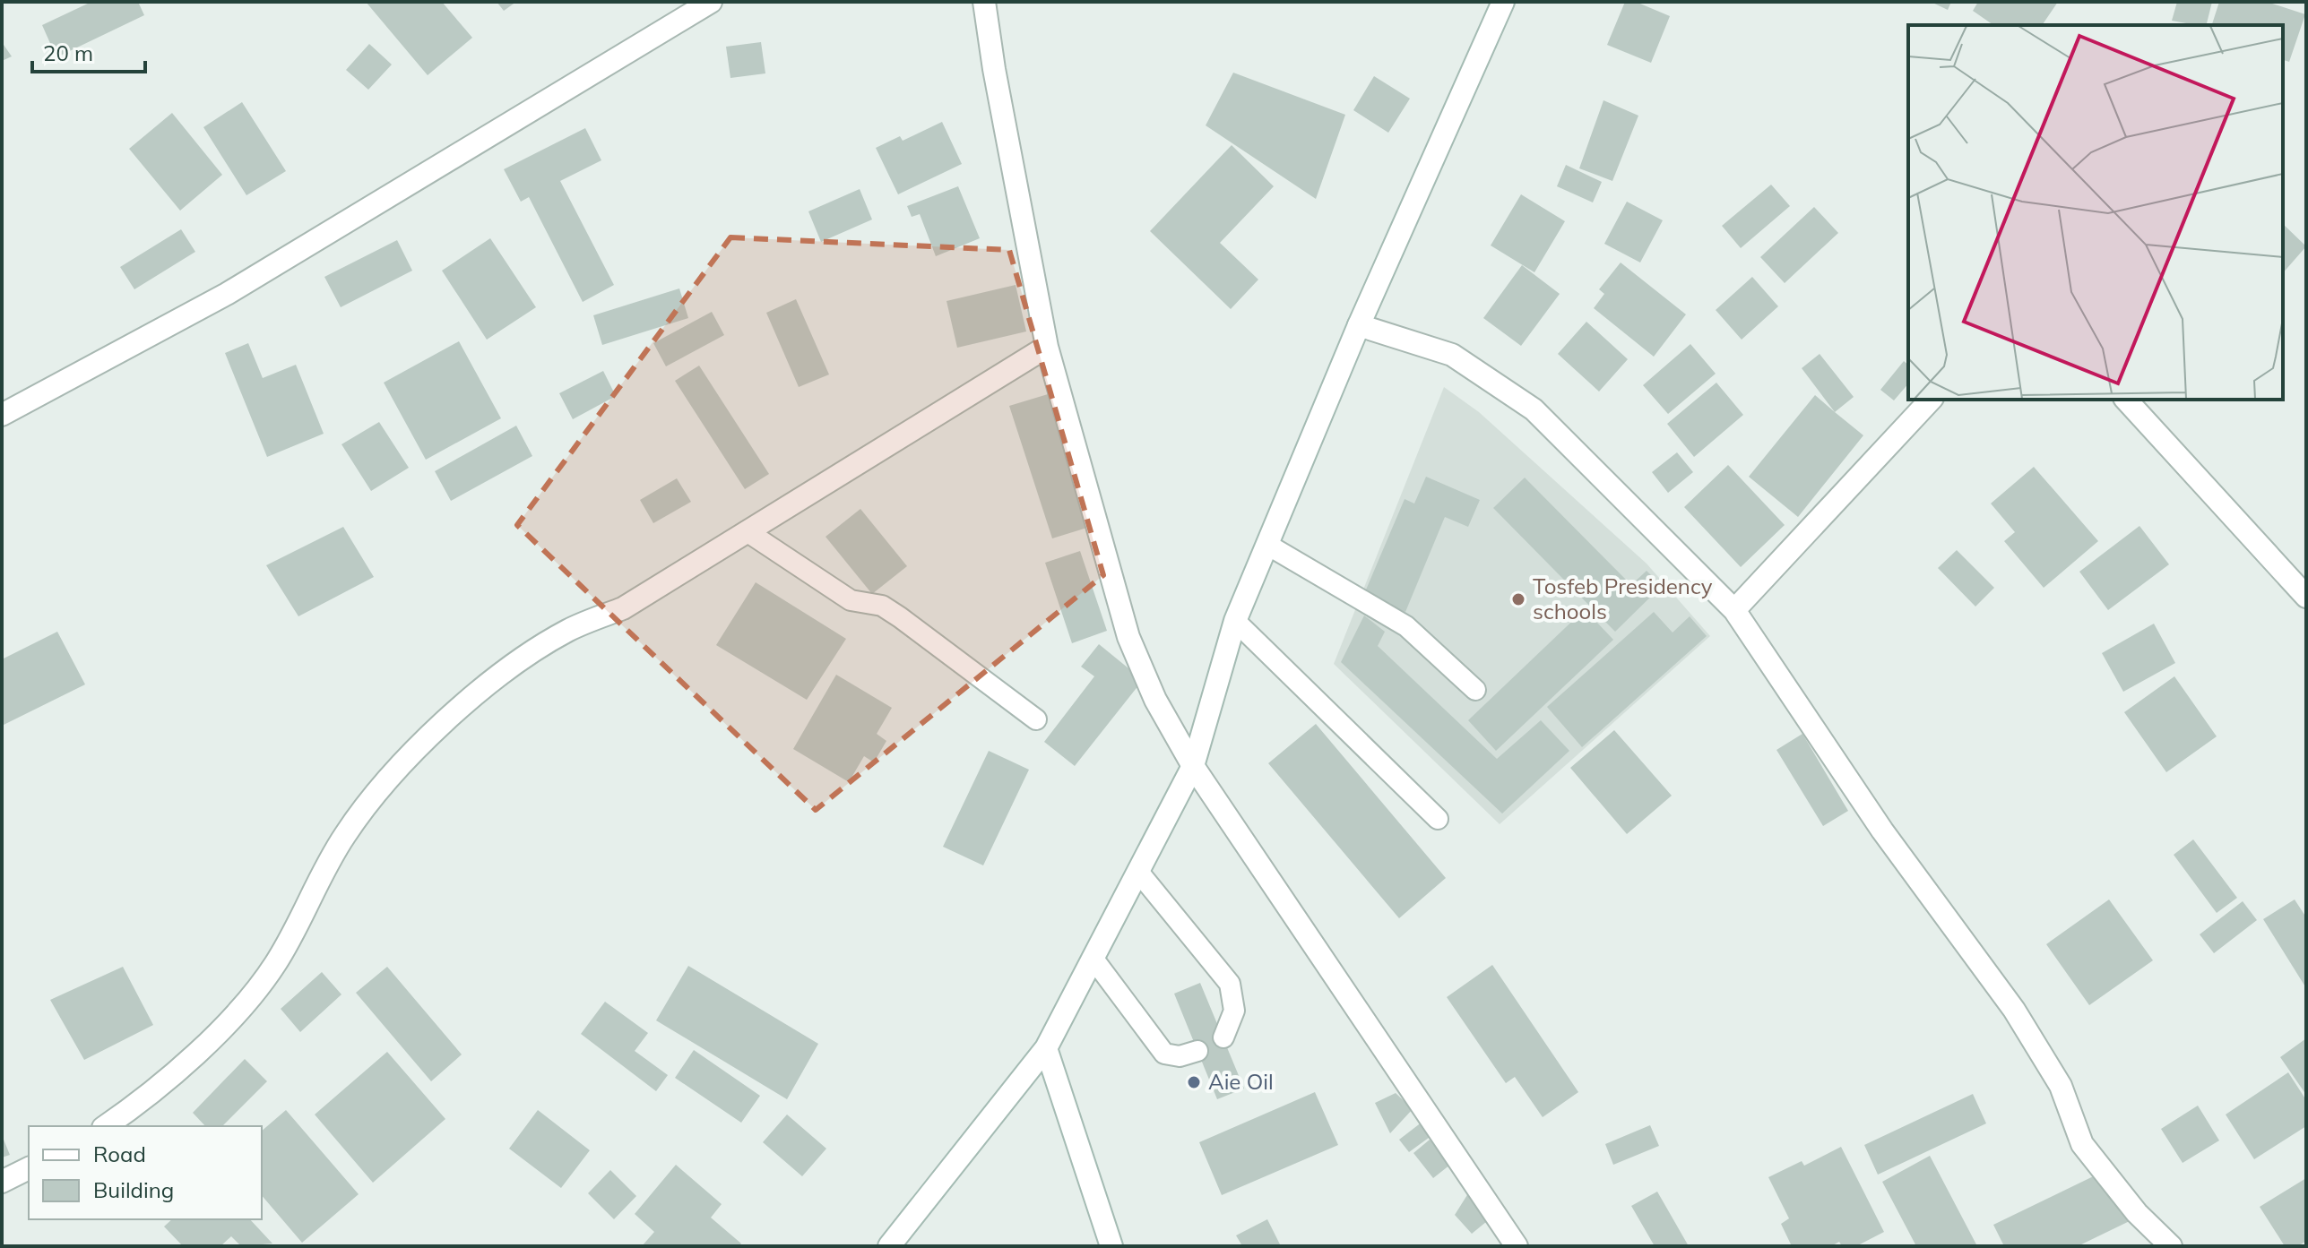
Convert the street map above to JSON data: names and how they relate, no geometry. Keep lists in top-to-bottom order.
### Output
{
  "places": ["Tosfeb Presidency schools", "Aie Oil"],
  "legend": ["Road", "Building"],
  "scale_bar": "20 m"
}
